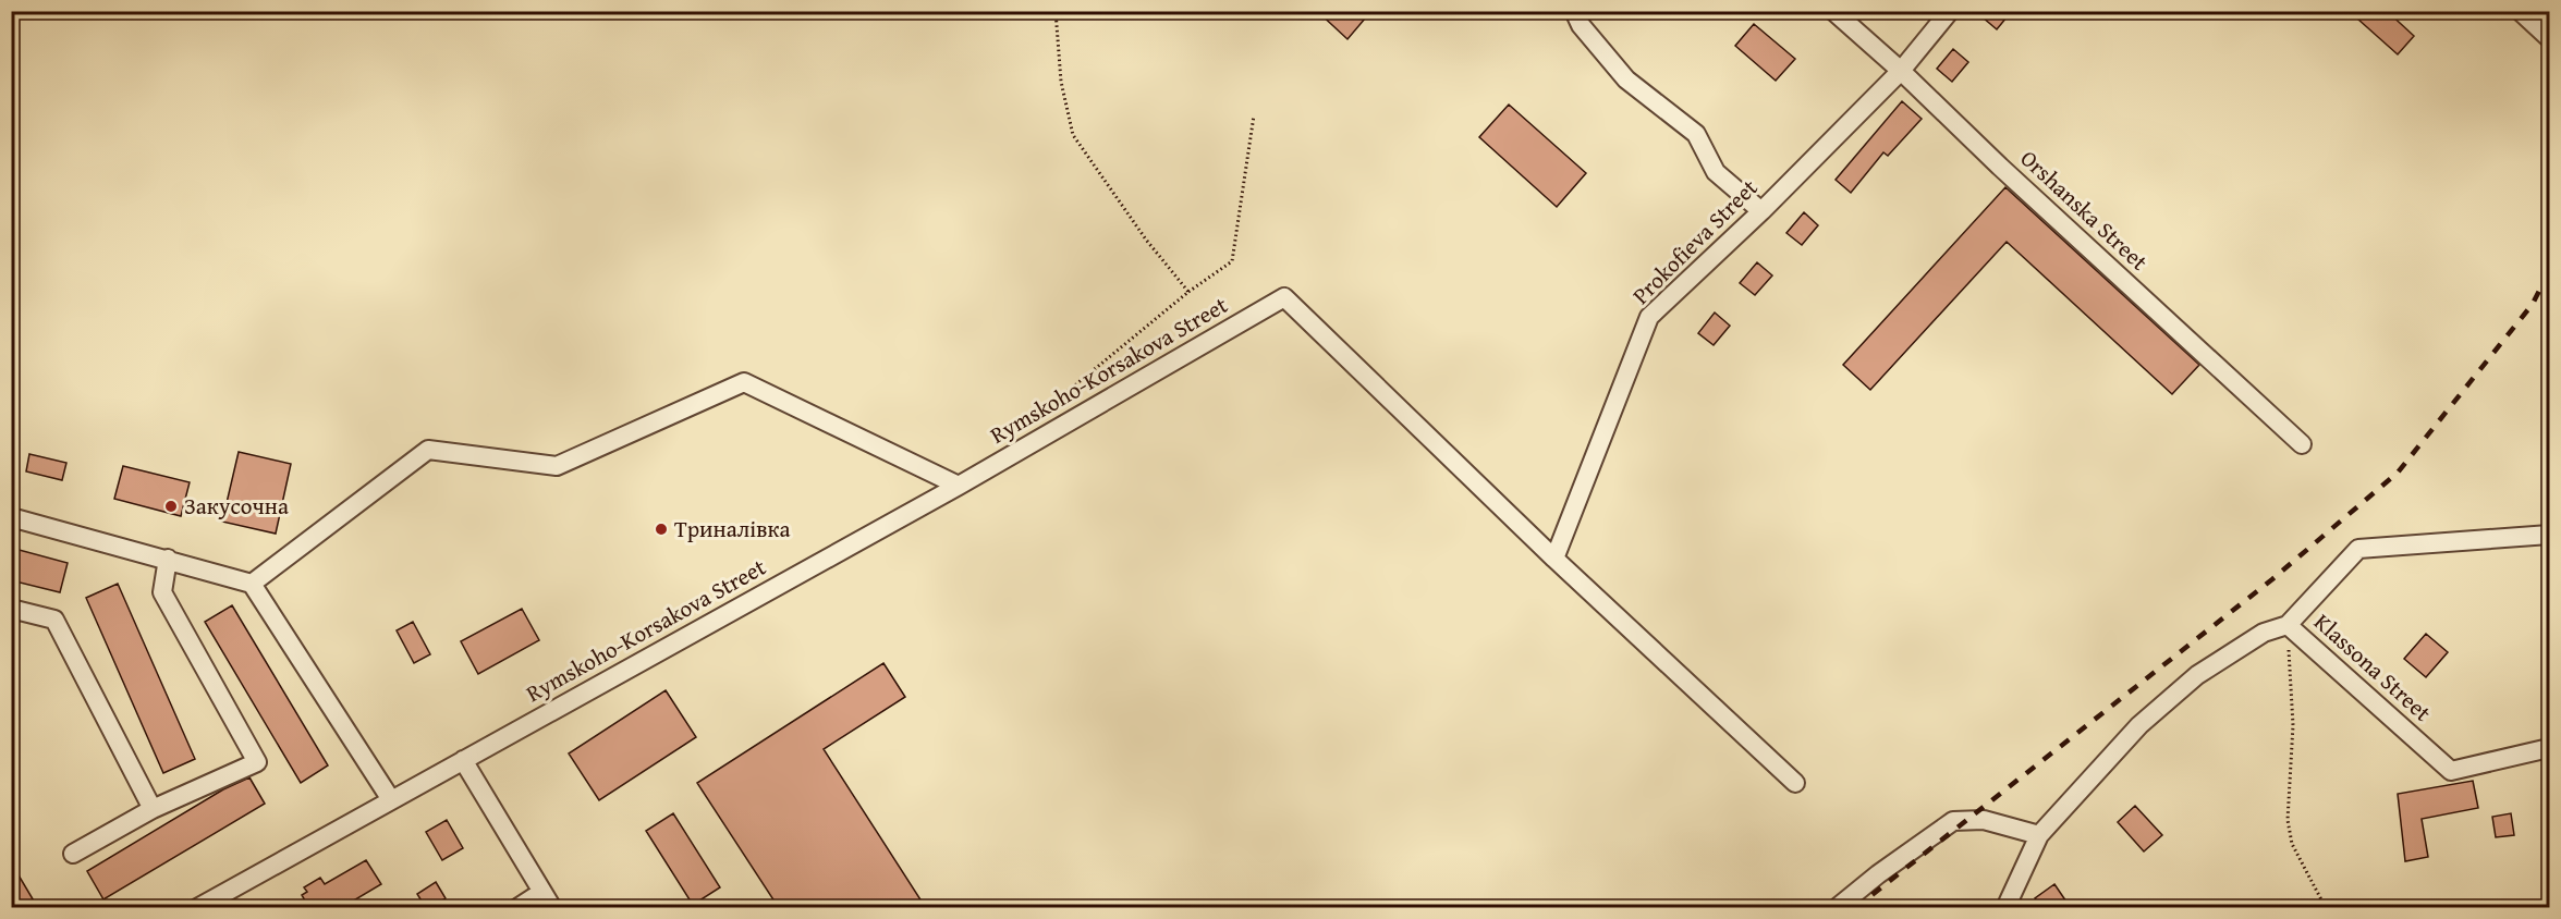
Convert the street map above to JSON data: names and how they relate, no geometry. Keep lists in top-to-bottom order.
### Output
{
  "streets": {
    "street": [
      "Orshanska Street",
      "Prokofieva Street",
      "Rymskoho-Korsakova Street",
      "Klassona Street"
    ]
  },
  "crossings": [
    ["Orshanska Street", "Prokofieva Street"],
    ["Prokofieva Street", "Rymskoho-Korsakova Street"]
  ],
  "places": ["Закусочна", "Триналівка"]
}
